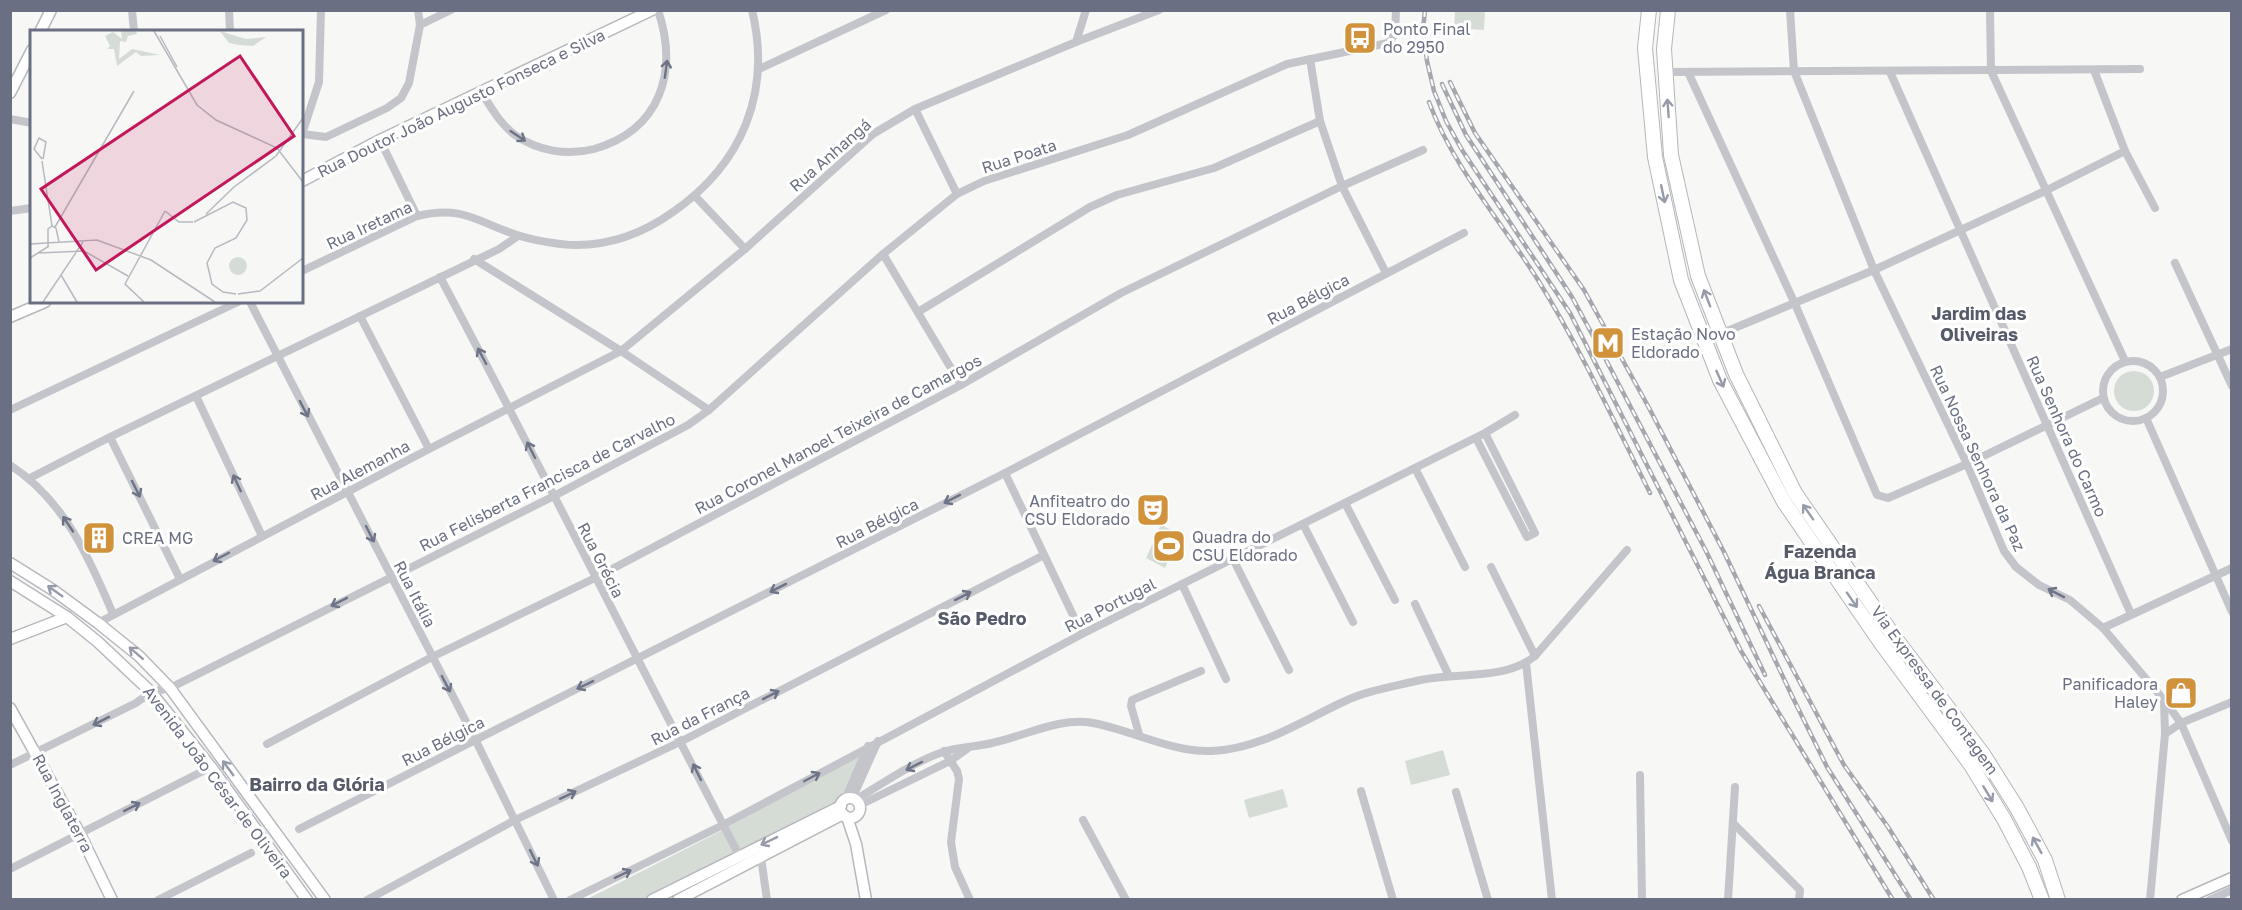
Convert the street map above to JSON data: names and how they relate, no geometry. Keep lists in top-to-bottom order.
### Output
{
  "streets": {
    "highway": ["Via Expressa de Contagem"],
    "street": [
      "Rua Doutor João Augusto Fonseca e Silva",
      "Rua Anhangá",
      "Rua Poata",
      "Rua Iretama",
      "Rua Bélgica",
      "Rua Coronel Manoel Teixeira de Camargos",
      "Rua Senhora do Carmo",
      "Rua Nossa Senhora da Paz",
      "Rua Alemanha",
      "Rua Felisberta Francisca de Carvalho",
      "Rua Grécia",
      "Rua Itália",
      "Rua Portugal",
      "Rua da França",
      "Avenida João César de Oliveira",
      "Rua Inglaterra"
    ]
  },
  "crossings": [
    ["Rua Anhangá", "Rua Alemanha"],
    ["Rua Poata", "Rua Felisberta Francisca de Carvalho"],
    ["Rua Bélgica", "Rua Grécia"],
    ["Rua Bélgica", "Rua Itália"],
    ["Rua Coronel Manoel Teixeira de Camargos", "Rua Grécia"],
    ["Rua Coronel Manoel Teixeira de Camargos", "Rua Itália"],
    ["Rua Alemanha", "Rua Grécia"],
    ["Rua Alemanha", "Rua Itália"],
    ["Rua Alemanha", "Avenida João César de Oliveira"],
    ["Rua Felisberta Francisca de Carvalho", "Rua Grécia"],
    ["Rua Felisberta Francisca de Carvalho", "Rua Itália"],
    ["Rua Felisberta Francisca de Carvalho", "Avenida João César de Oliveira"],
    ["Rua Grécia", "Rua Portugal"],
    ["Rua Grécia", "Rua da França"],
    ["Rua Itália", "Rua da França"]
  ],
  "one_way": [
    "Rua Bélgica",
    "Rua Felisberta Francisca de Carvalho",
    "Rua Grécia",
    "Rua Itália",
    "Rua da França"
  ],
  "districts": [
    "Jardim das Oliveiras",
    "Fazenda Água Branca",
    "São Pedro",
    "Bairro da Glória"
  ],
  "places": {
    "bus stop": ["Ponto Final do 2950"],
    "metro station": ["Estação Novo Eldorado"],
    "theatre": ["Anfiteatro do CSU Eldorado"],
    "building": ["CREA MG"],
    "sports": ["Quadra do CSU Eldorado"],
    "shop": ["Panificadora Haley"]
  }
}
